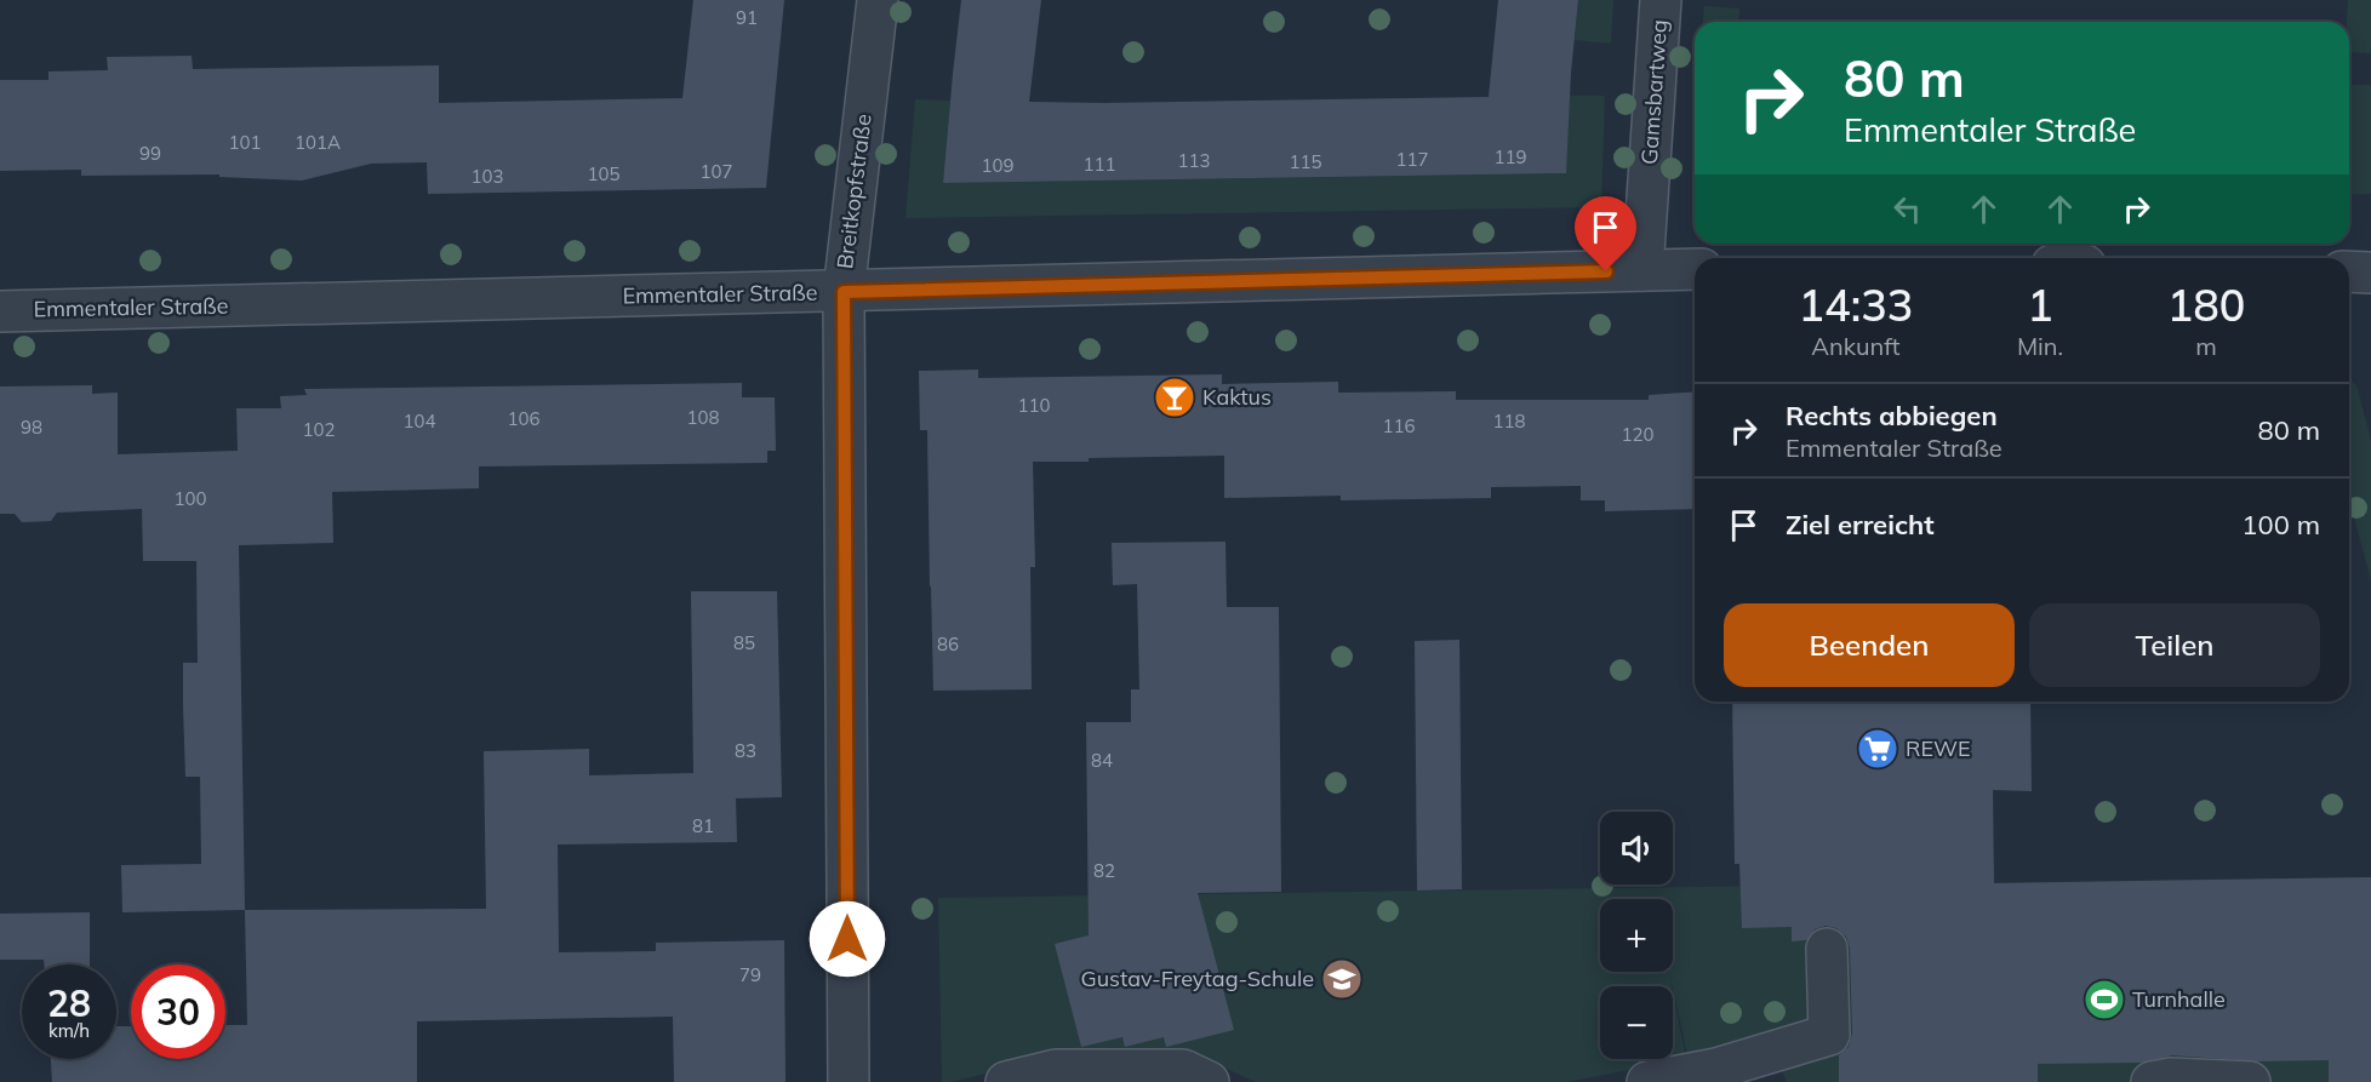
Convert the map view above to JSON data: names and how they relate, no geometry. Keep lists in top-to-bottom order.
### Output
{
  "streets": {
    "street": ["Gamsbartweg", "Breitkopfstraße", "Emmentaler Straße"]
  },
  "crossings": [
    ["Gamsbartweg", "Emmentaler Straße"],
    ["Breitkopfstraße", "Emmentaler Straße"]
  ],
  "places": {
    "bar": ["Kaktus"],
    "supermarket": ["REWE"],
    "school or university": ["Gustav-Freytag-Schule"],
    "sports": ["Turnhalle"]
  },
  "house_numbers": [
    "91",
    "101",
    "101A",
    "99",
    "119",
    "117",
    "113",
    "115",
    "111",
    "109",
    "107",
    "105",
    "103",
    "110",
    "108",
    "106",
    "104",
    "118",
    "116",
    "98",
    "102",
    "120",
    "100",
    "85",
    "86",
    "83",
    "84",
    "81",
    "82",
    "79"
  ],
  "page": {
    "turn": ["80 m", "Emmentaler Straße"],
    "eta": [
      "14:33",
      "Ankunft",
      "1",
      "Min.",
      "180",
      "m"
    ],
    "list": [
      {
        "name": "Rechts abbiegen",
        "note": "Emmentaler Straße",
        "value": "80 m"
      },
      {
        "name": "Ziel erreicht",
        "value": "100 m"
      }
    ],
    "buttons": ["Beenden", "Teilen"],
    "map_buttons": ["+", "−"],
    "speed": "28 km/h",
    "limit": "30"
  }
}
